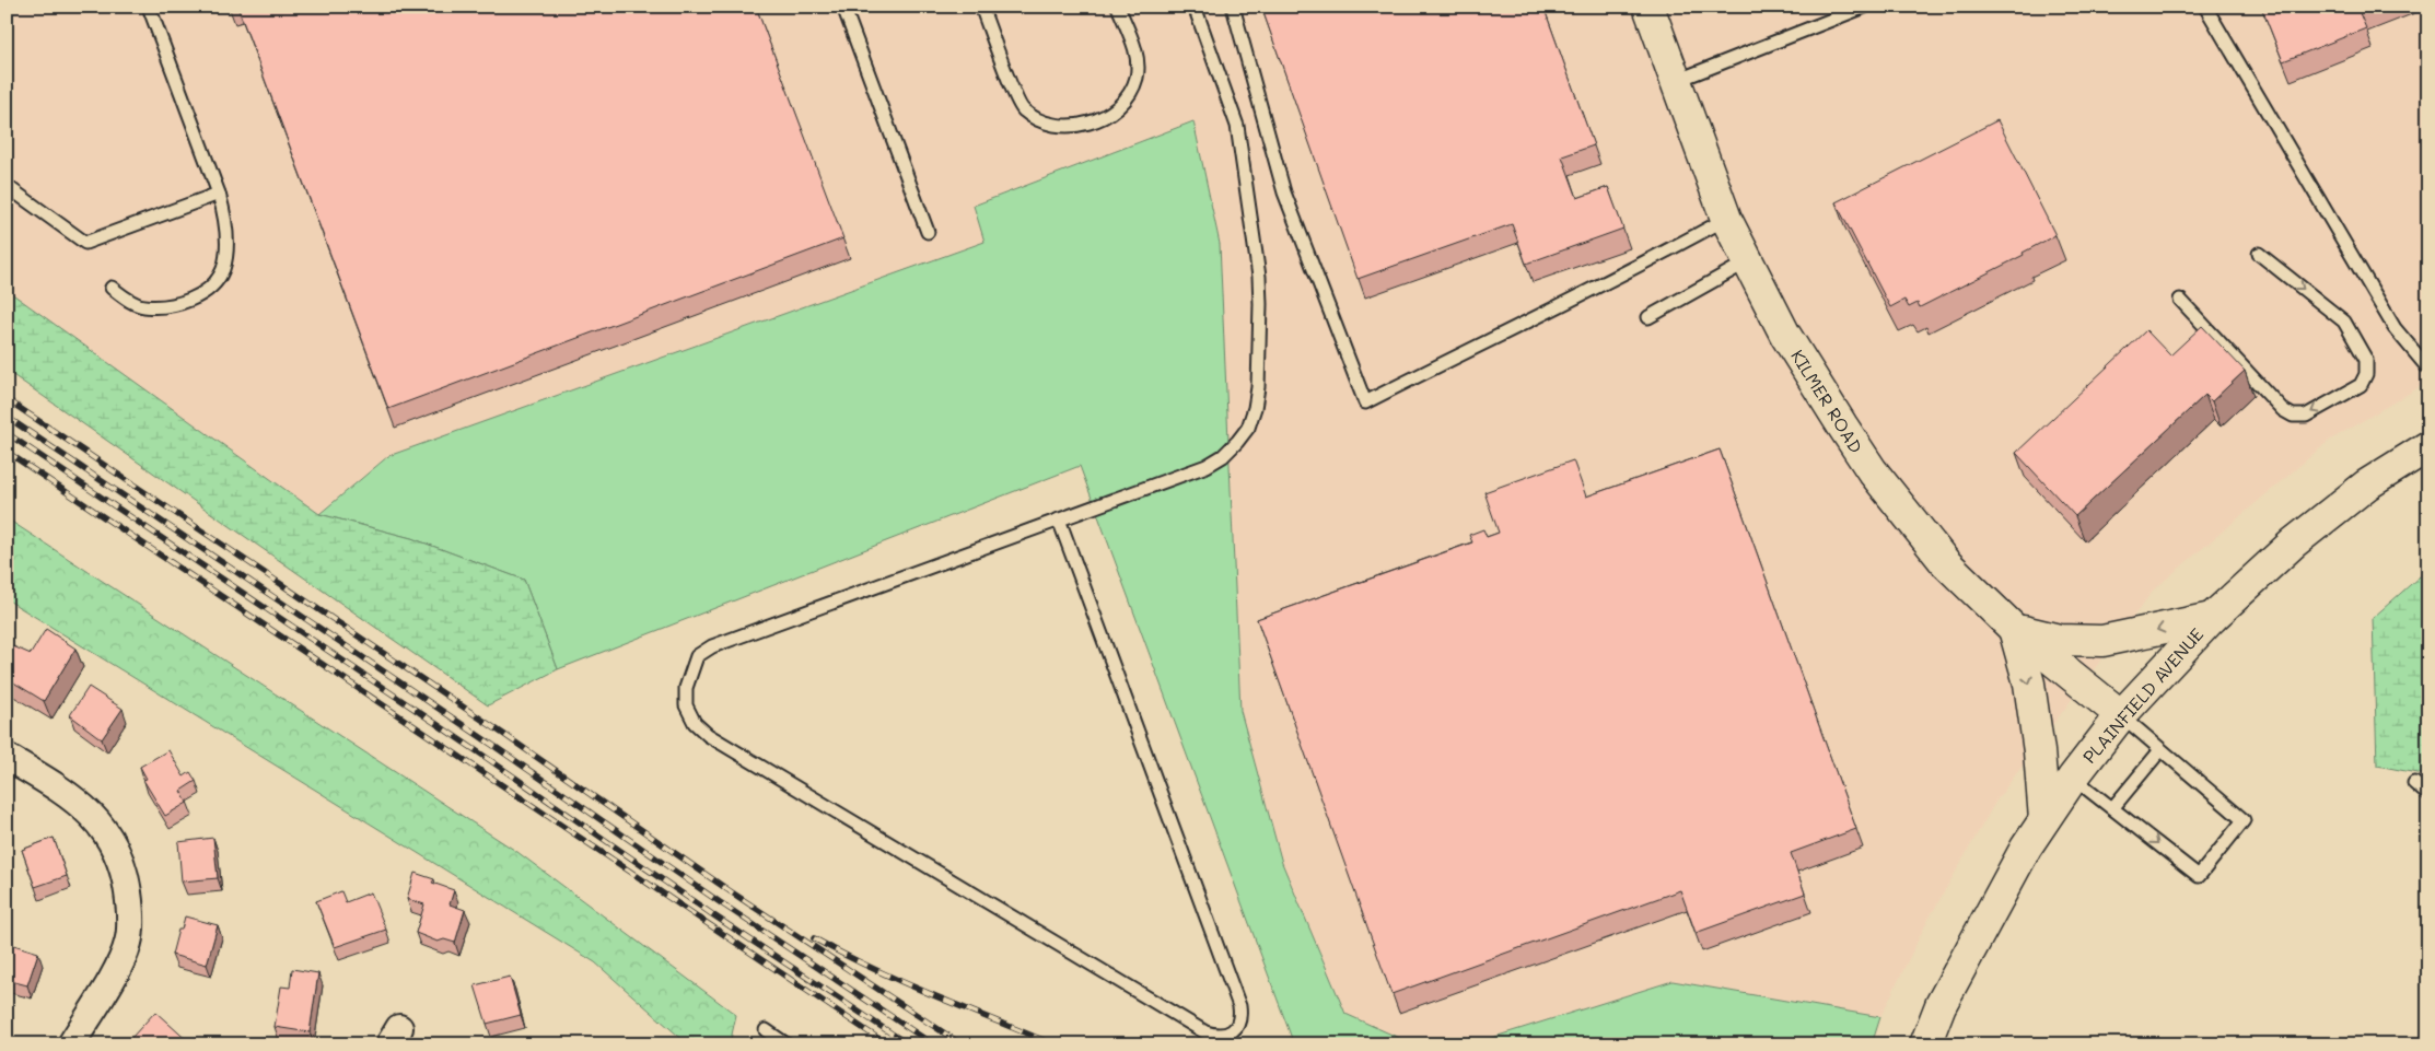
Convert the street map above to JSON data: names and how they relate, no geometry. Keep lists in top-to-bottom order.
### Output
{
  "streets": {
    "street": ["KILMER ROAD", "PLAINFIELD AVENUE"]
  },
  "crossings": [
    ["KILMER ROAD", "PLAINFIELD AVENUE"]
  ]
}
